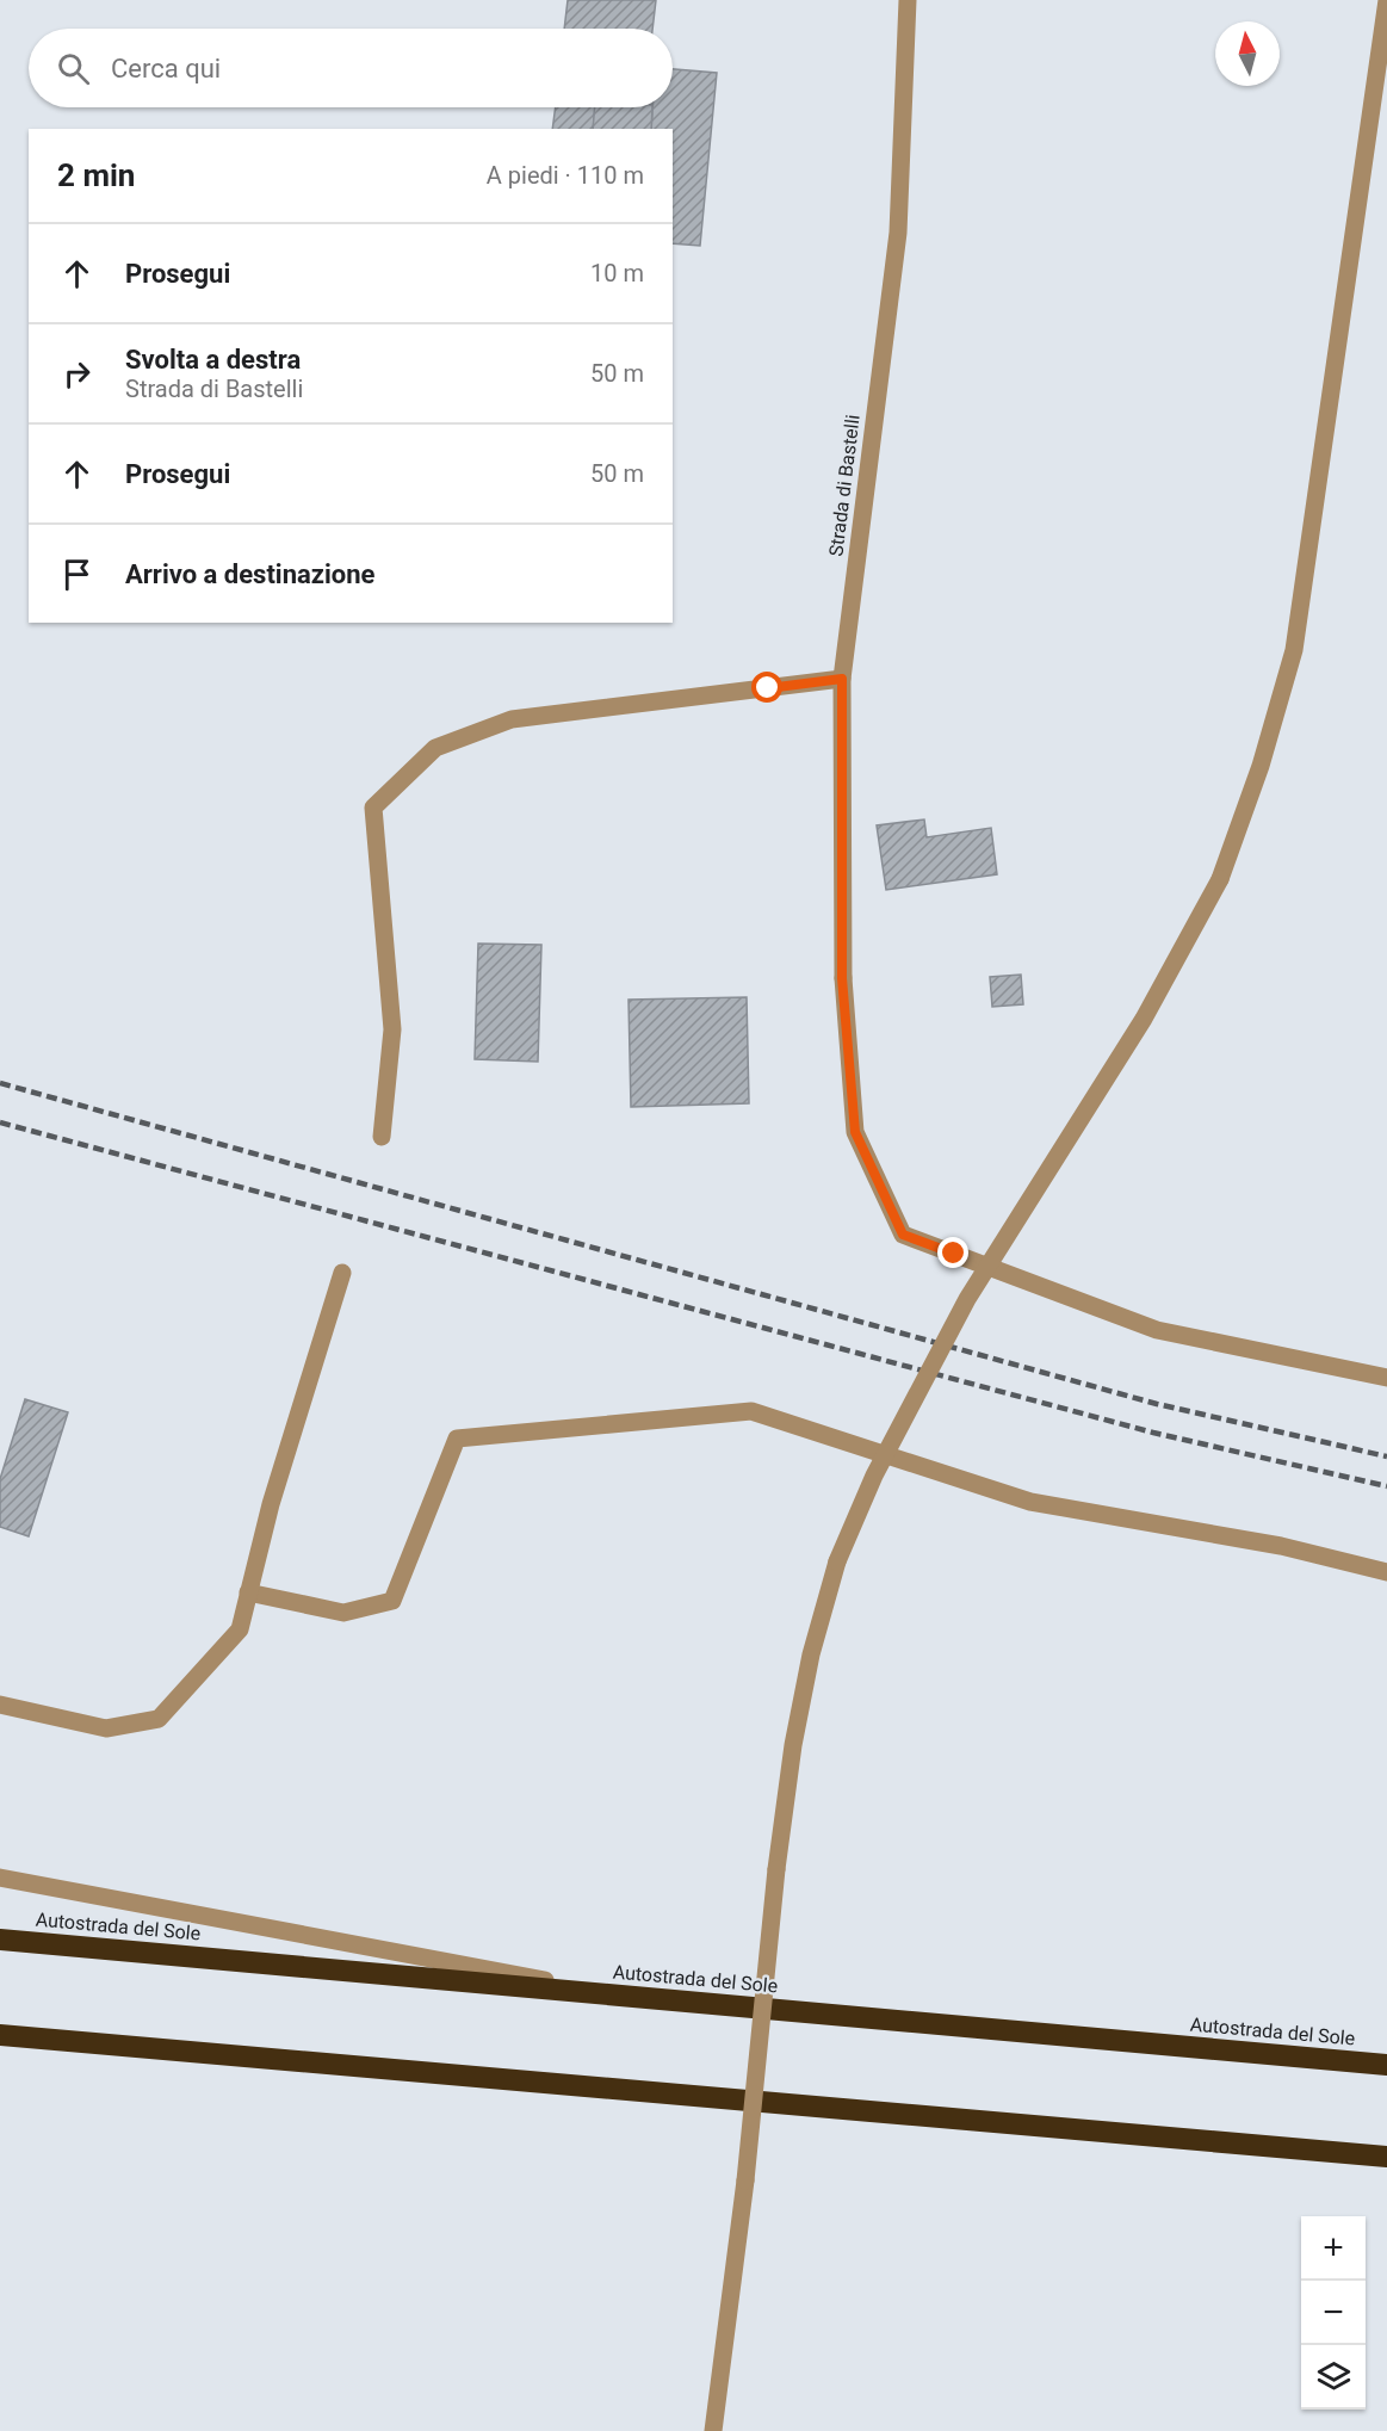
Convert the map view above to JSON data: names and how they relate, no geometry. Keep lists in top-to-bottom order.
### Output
{
  "streets": {
    "highway": ["Autostrada del Sole"],
    "street": ["Strada di Bastelli"]
  },
  "north": "top",
  "page": {
    "search": "Cerca qui",
    "heading": ["2 min", "A piedi · 110 m"],
    "list": [
      ["Prosegui", "10 m"],
      ["Svolta a destra", "Strada di Bastelli", "50 m"],
      ["Prosegui", "50 m"],
      "Arrivo a destinazione"
    ],
    "map_buttons": ["+", "−"]
  }
}
